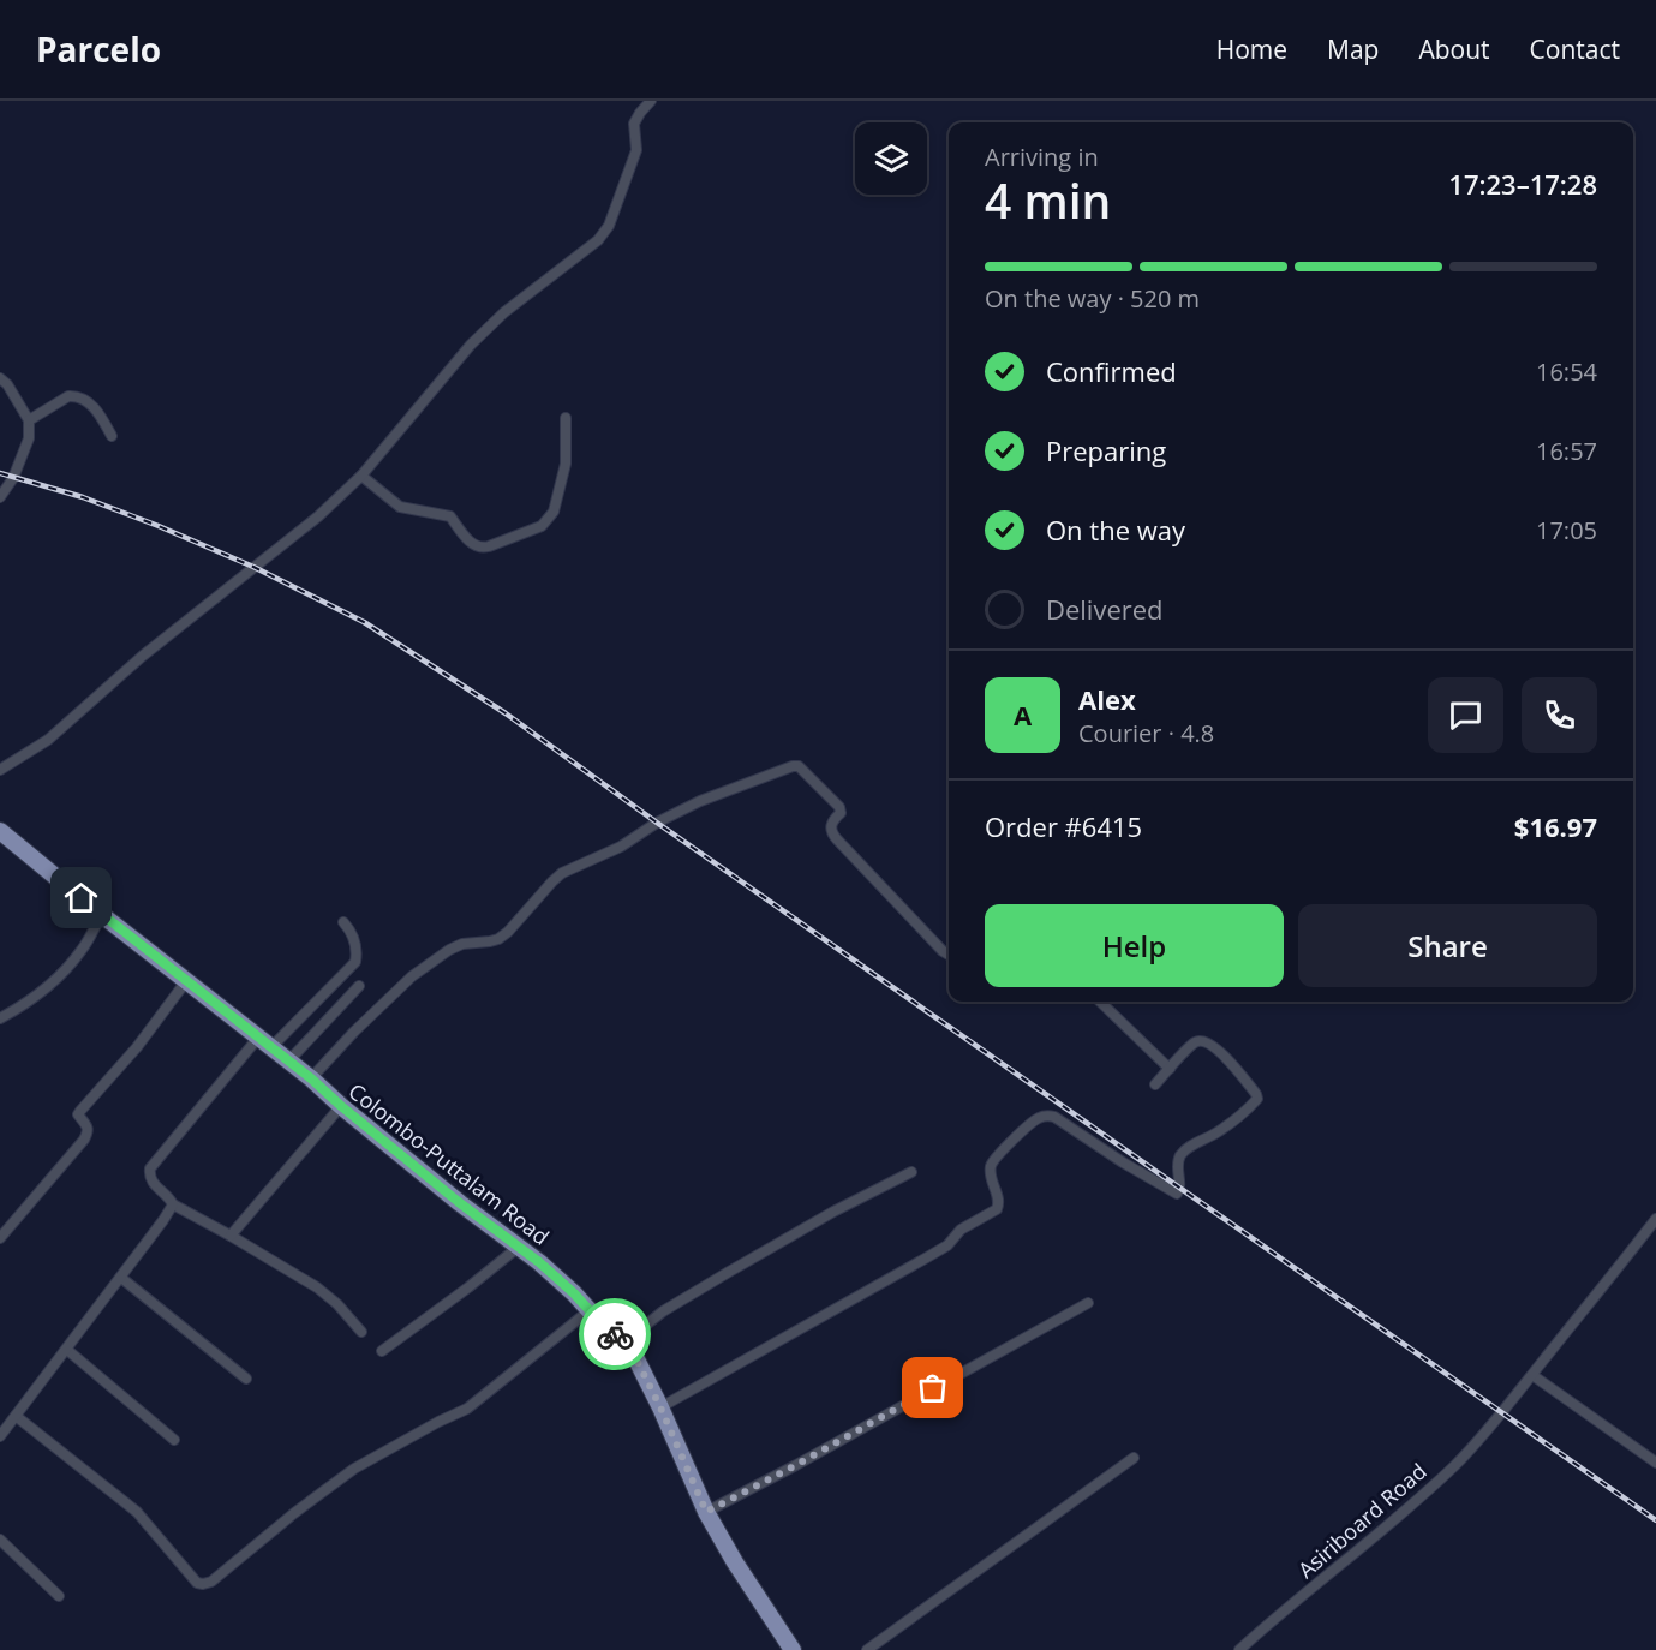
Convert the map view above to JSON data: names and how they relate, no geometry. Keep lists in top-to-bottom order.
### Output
{
  "streets": {
    "highway": ["Colombo-Puttalam Road"],
    "street": ["Asiriboard Road"]
  },
  "page": {
    "header": "Parcelo",
    "nav": [
      "Home",
      "Map",
      "About",
      "Contact"
    ],
    "heading": ["4 min", "Arriving in", "17:23–17:28"],
    "panel": [
      "Alex",
      "Courier · 4.8",
      "Order #6415",
      "$16.97"
    ],
    "bar": "On the way · 520 m",
    "list": [
      ["Confirmed", "16:54"],
      ["Preparing", "16:57"],
      ["On the way", "17:05"],
      "Delivered"
    ],
    "round": "A",
    "buttons": ["Help", "Share"]
  }
}
